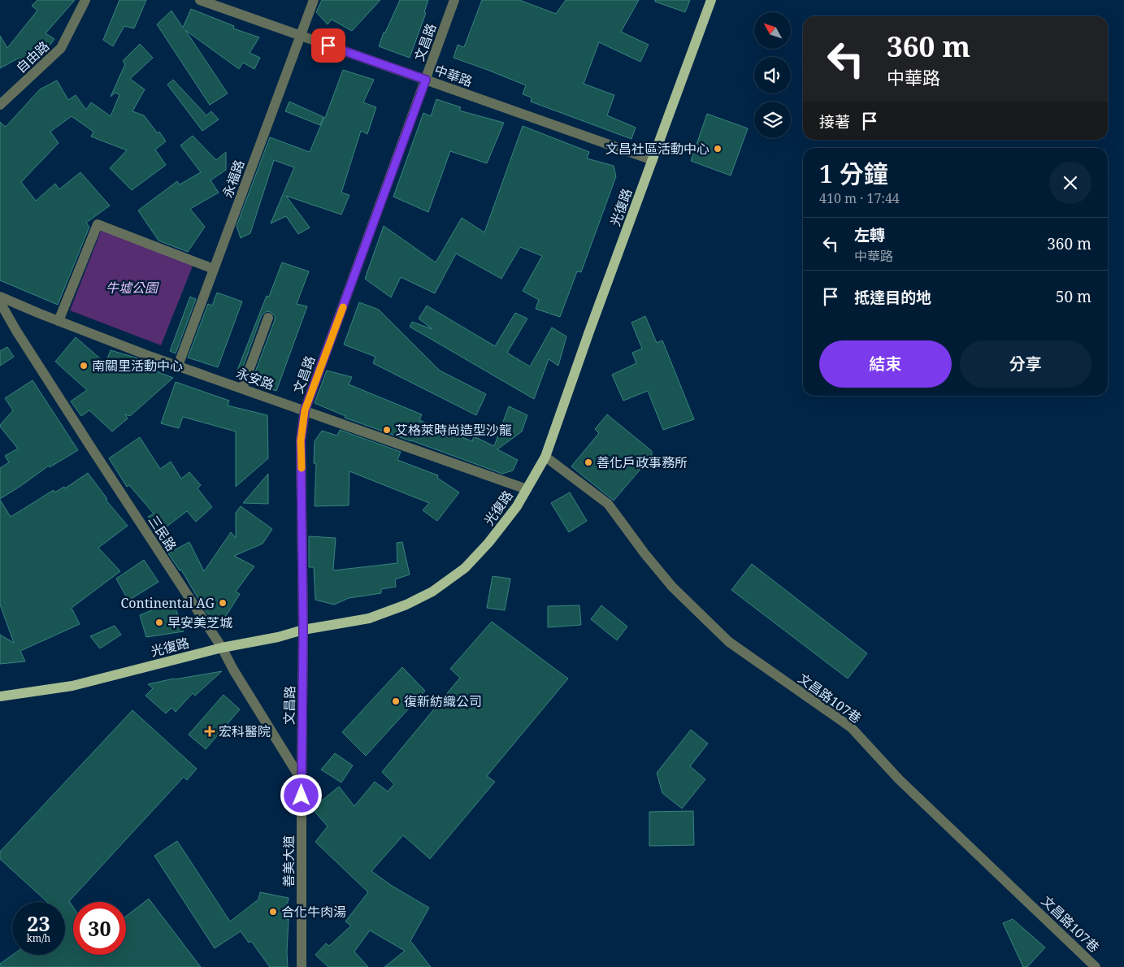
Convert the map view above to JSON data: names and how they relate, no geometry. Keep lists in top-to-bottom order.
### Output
{
  "streets": {
    "main road": ["光復路"],
    "street": [
      "文昌路",
      "自由路",
      "中華路",
      "永福路",
      "永安路",
      "三民路",
      "文昌路107巷",
      "善美大道"
    ]
  },
  "crossings": [
    ["文昌路", "中華路"],
    ["文昌路", "光復路"],
    ["文昌路", "永安路"],
    ["文昌路", "三民路"],
    ["文昌路", "善美大道"],
    ["中華路", "永福路"],
    ["中華路", "光復路"],
    ["永福路", "永安路"],
    ["光復路", "永安路"],
    ["光復路", "三民路"],
    ["光復路", "文昌路107巷"],
    ["三民路", "善美大道"]
  ],
  "parks": ["牛墟公園"],
  "places": {
    "other": [
      "文昌社區活動中心",
      "南關里活動中心",
      "艾格萊時尚造型沙龍",
      "善化戶政事務所",
      "Continental AG",
      "早安美芝城",
      "復新紡織公司",
      "合化牛肉湯"
    ],
    "health": ["宏科醫院"]
  },
  "north": "top left",
  "page": {
    "turn": ["360 m", "中華路"],
    "then": "接著",
    "heading": ["1 分鐘", "410 m · 17:44"],
    "list": [
      {
        "name": "左轉",
        "note": "中華路",
        "value": "360 m"
      },
      {
        "name": "抵達目的地",
        "value": "50 m"
      }
    ],
    "buttons": ["結束", "分享"],
    "speed": "23 km/h",
    "limit": "30"
  }
}
